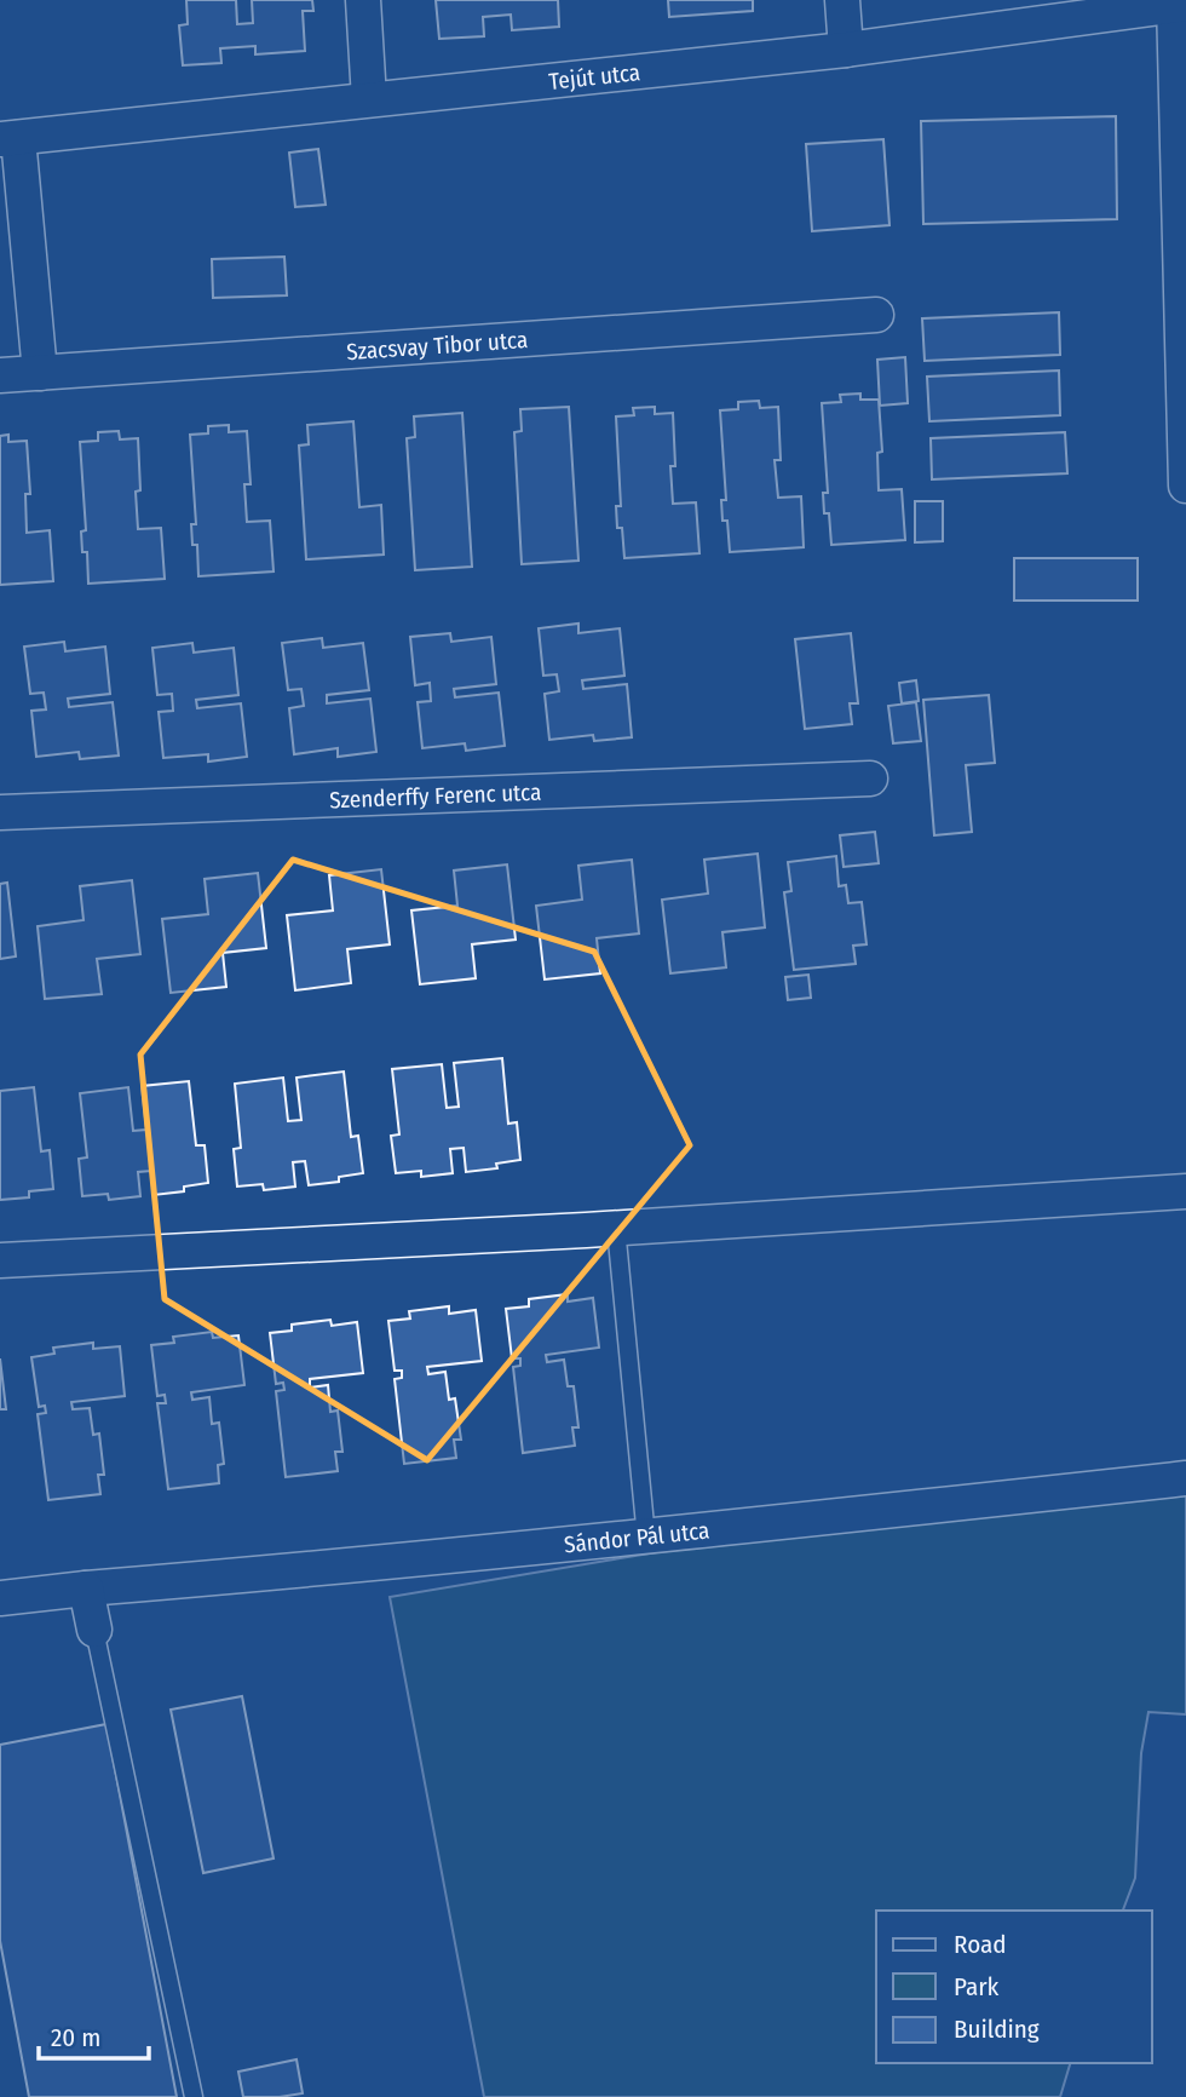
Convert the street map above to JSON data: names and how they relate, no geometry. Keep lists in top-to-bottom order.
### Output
{
  "streets": {
    "street": [
      "Tejút utca",
      "Szacsvay Tibor utca",
      "Szenderffy Ferenc utca",
      "Sándor Pál utca"
    ]
  },
  "legend": ["Road", "Park", "Building"],
  "scale_bar": "20 m"
}
